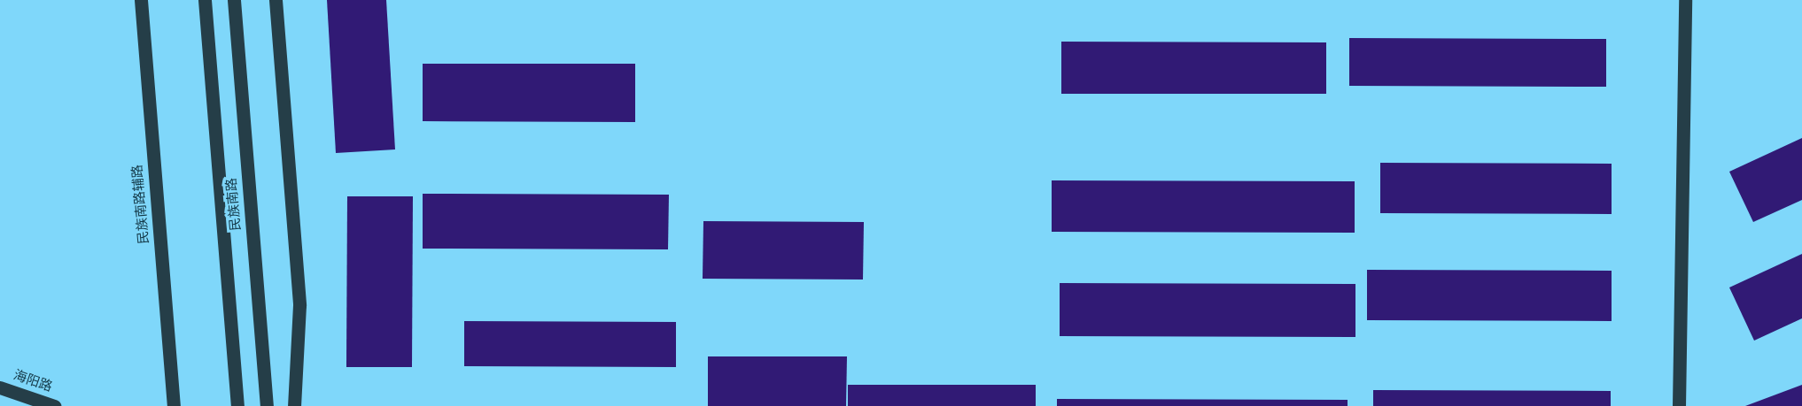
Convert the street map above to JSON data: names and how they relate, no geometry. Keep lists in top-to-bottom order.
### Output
{
  "streets": {
    "main road": ["民族南路辅路", "民族南路", "海阳路"]
  }
}
